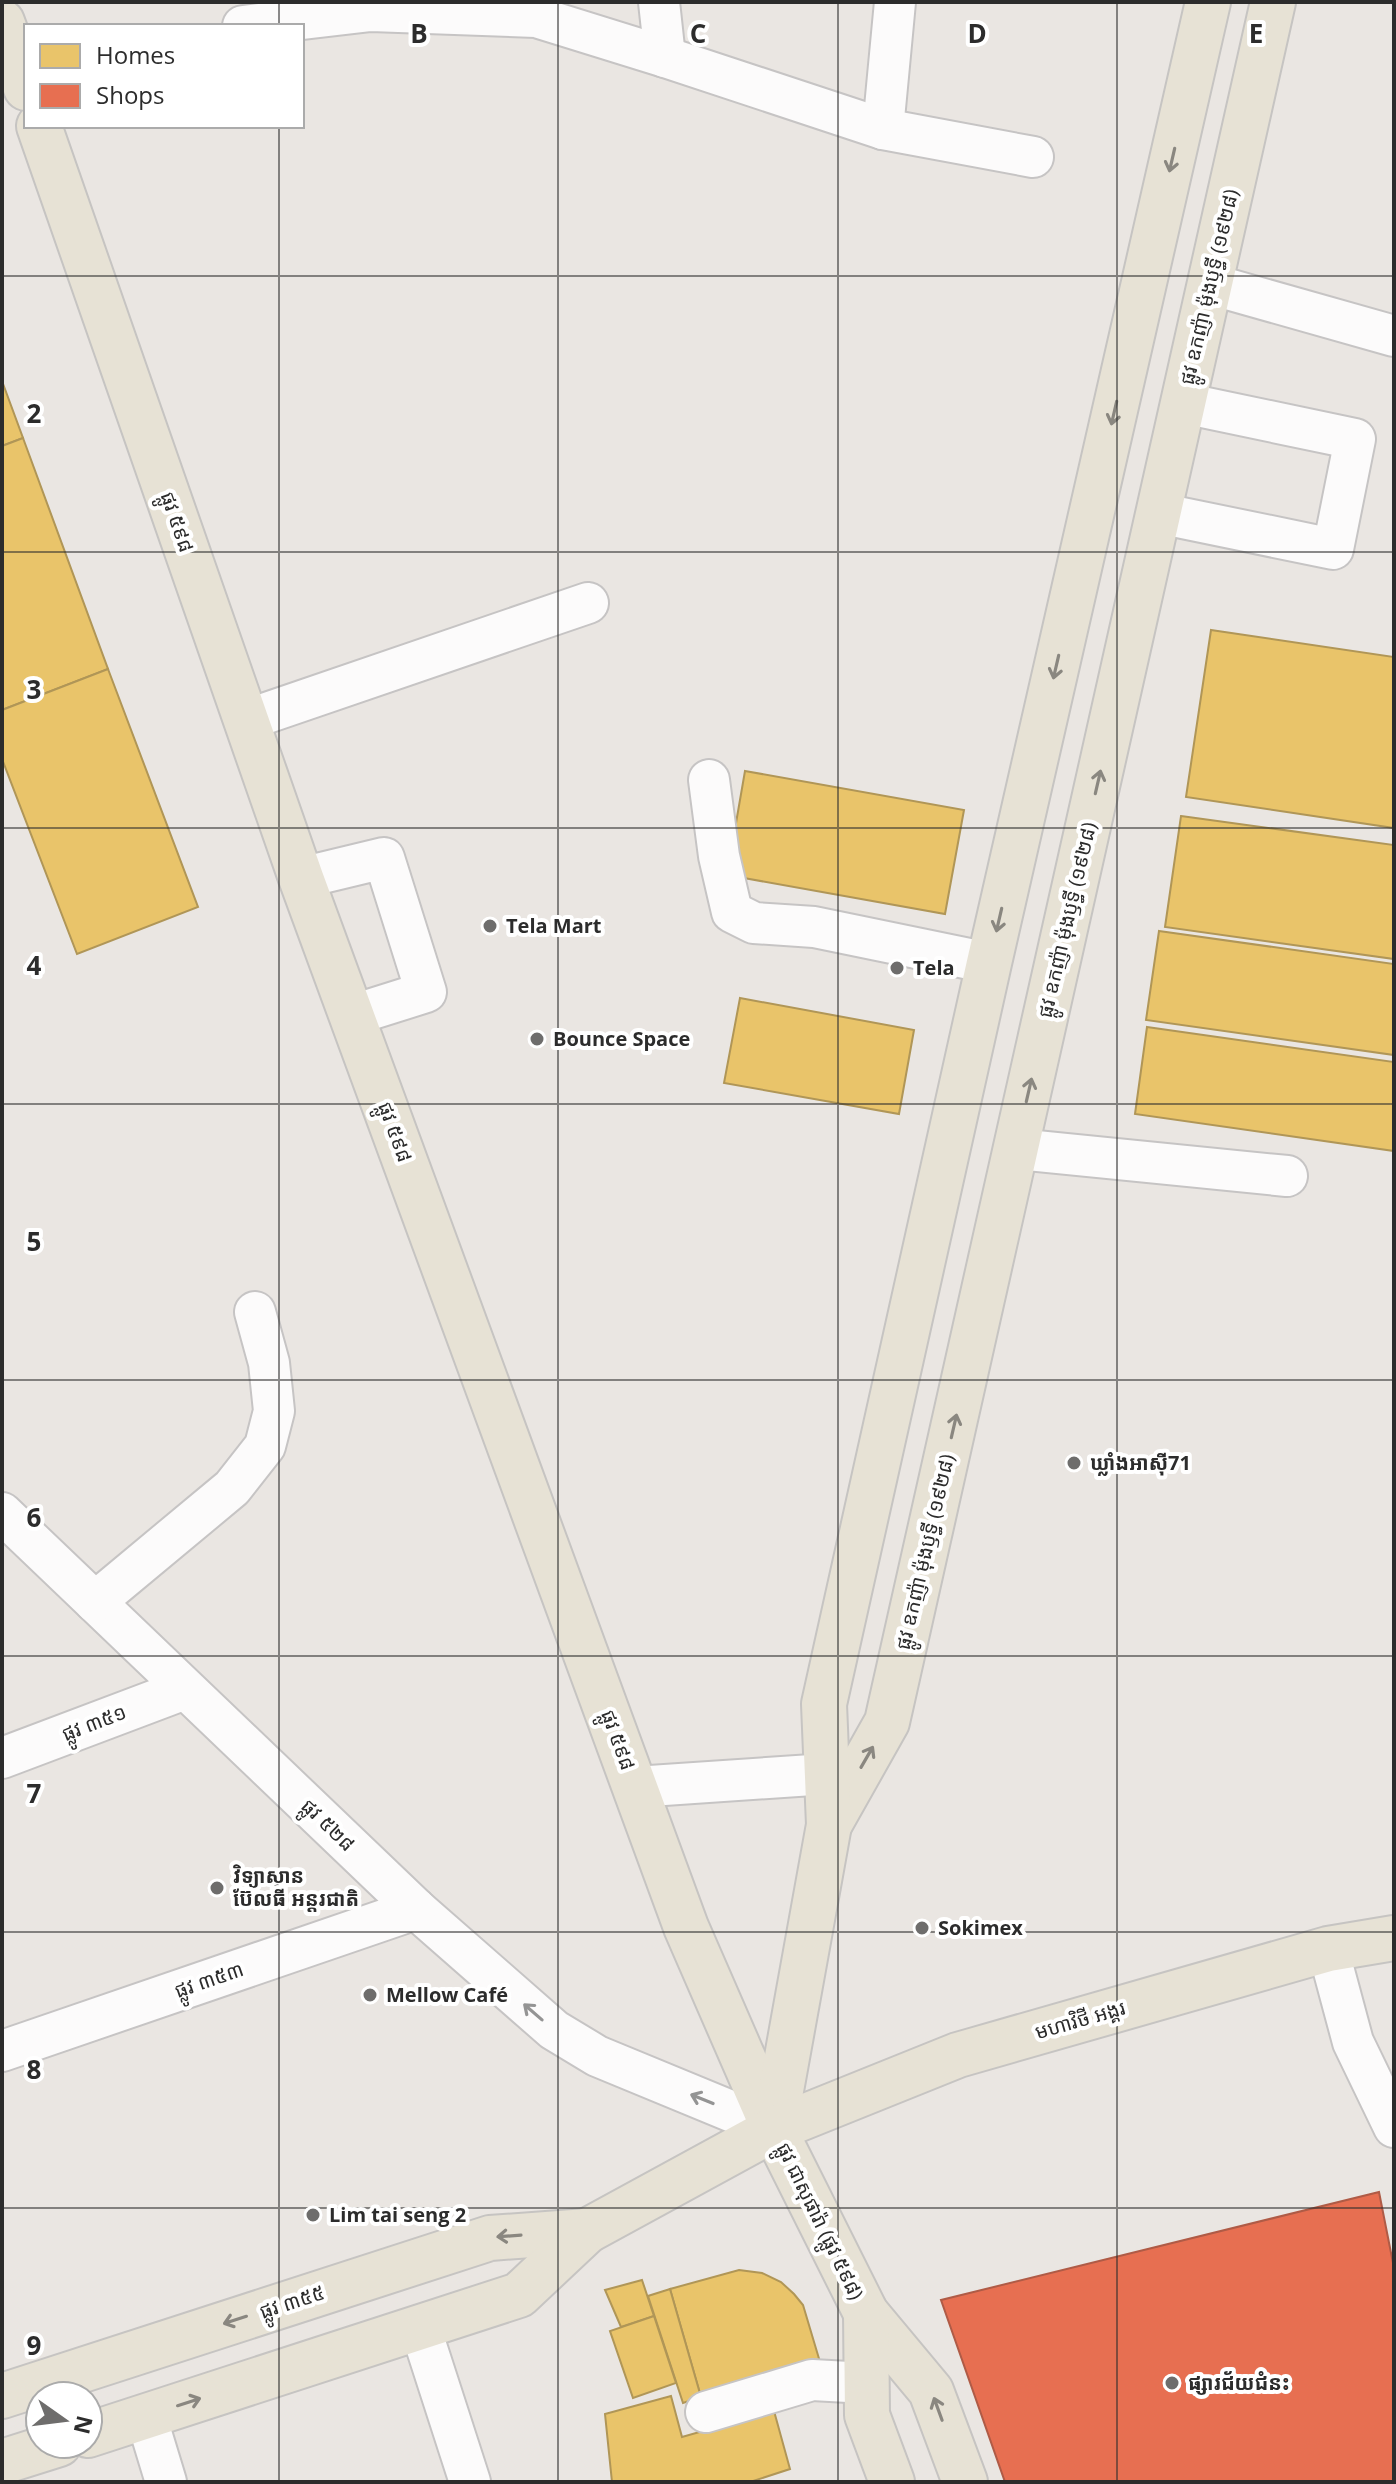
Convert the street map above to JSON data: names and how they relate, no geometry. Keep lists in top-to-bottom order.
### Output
{
  "streets": {
    "main road": [
      "ផ្លូវ ឧកញ៉ា ម៉ុងឫទ្ធី (១៩២៨)",
      "ផ្លូវ ៥៩៨",
      "មហាវិថី អង្គរ",
      "ផ្លូវ ជាសុផារ៉ា (ផ្លូវ ៥៩៨)",
      "ផ្លូវ ៣៥៥"
    ],
    "street": ["ផ្លូវ ៣៥១", "ផ្លូវ ៥២៨", "ផ្លូវ ៣៥៣"]
  },
  "crossings": [
    ["ផ្លូវ ឧកញ៉ា ម៉ុងឫទ្ធី (១៩២៨)", "ផ្លូវ ៥៩៨"],
    ["ផ្លូវ ឧកញ៉ា ម៉ុងឫទ្ធី (១៩២៨)", "ផ្លូវ ៥២៨"],
    ["ផ្លូវ ឧកញ៉ា ម៉ុងឫទ្ធី (១៩២៨)", "មហាវិថី អង្គរ"],
    ["ផ្លូវ ឧកញ៉ា ម៉ុងឫទ្ធី (១៩២៨)", "ផ្លូវ ជាសុផារ៉ា (ផ្លូវ ៥៩៨)"],
    ["ផ្លូវ ឧកញ៉ា ម៉ុងឫទ្ធី (១៩២៨)", "ផ្លូវ ៣៥៥"],
    ["ផ្លូវ ៥៩៨", "ផ្លូវ ៥២៨"],
    ["ផ្លូវ ៥៩៨", "មហាវិថី អង្គរ"],
    ["ផ្លូវ ៥៩៨", "ផ្លូវ ជាសុផារ៉ា (ផ្លូវ ៥៩៨)"],
    ["ផ្លូវ ៥៩៨", "ផ្លូវ ៣៥៥"],
    ["ផ្លូវ ៣៥១", "ផ្លូវ ៥២៨"],
    ["ផ្លូវ ៥២៨", "ផ្លូវ ៣៥៣"],
    ["ផ្លូវ ៥២៨", "មហាវិថី អង្គរ"],
    ["ផ្លូវ ៥២៨", "ផ្លូវ ជាសុផារ៉ា (ផ្លូវ ៥៩៨)"],
    ["ផ្លូវ ៥២៨", "ផ្លូវ ៣៥៥"],
    ["មហាវិថី អង្គរ", "ផ្លូវ ជាសុផារ៉ា (ផ្លូវ ៥៩៨)"],
    ["មហាវិថី អង្គរ", "ផ្លូវ ៣៥៥"],
    ["ផ្លូវ ជាសុផារ៉ា (ផ្លូវ ៥៩៨)", "ផ្លូវ ៣៥៥"]
  ],
  "one_way": ["ផ្លូវ ៥២៨"],
  "places": [
    "Tela Mart",
    "Tela",
    "Bounce Space",
    "ឃ្លាំងអាសុី71",
    "វិទ្យាស្ថាន ប៊ែលធី អន្ដរជាតិ",
    "Sokimex",
    "Mellow Café",
    "Lim tai seng 2",
    "ផ្សារជ័យជំនះ"
  ],
  "legend": ["Homes", "Shops"],
  "north": "right",
  "grid": {
    "columns": [
      "B",
      "C",
      "D",
      "E"
    ],
    "rows": [
      "2",
      "3",
      "4",
      "5",
      "6",
      "7",
      "8",
      "9"
    ]
  }
}
